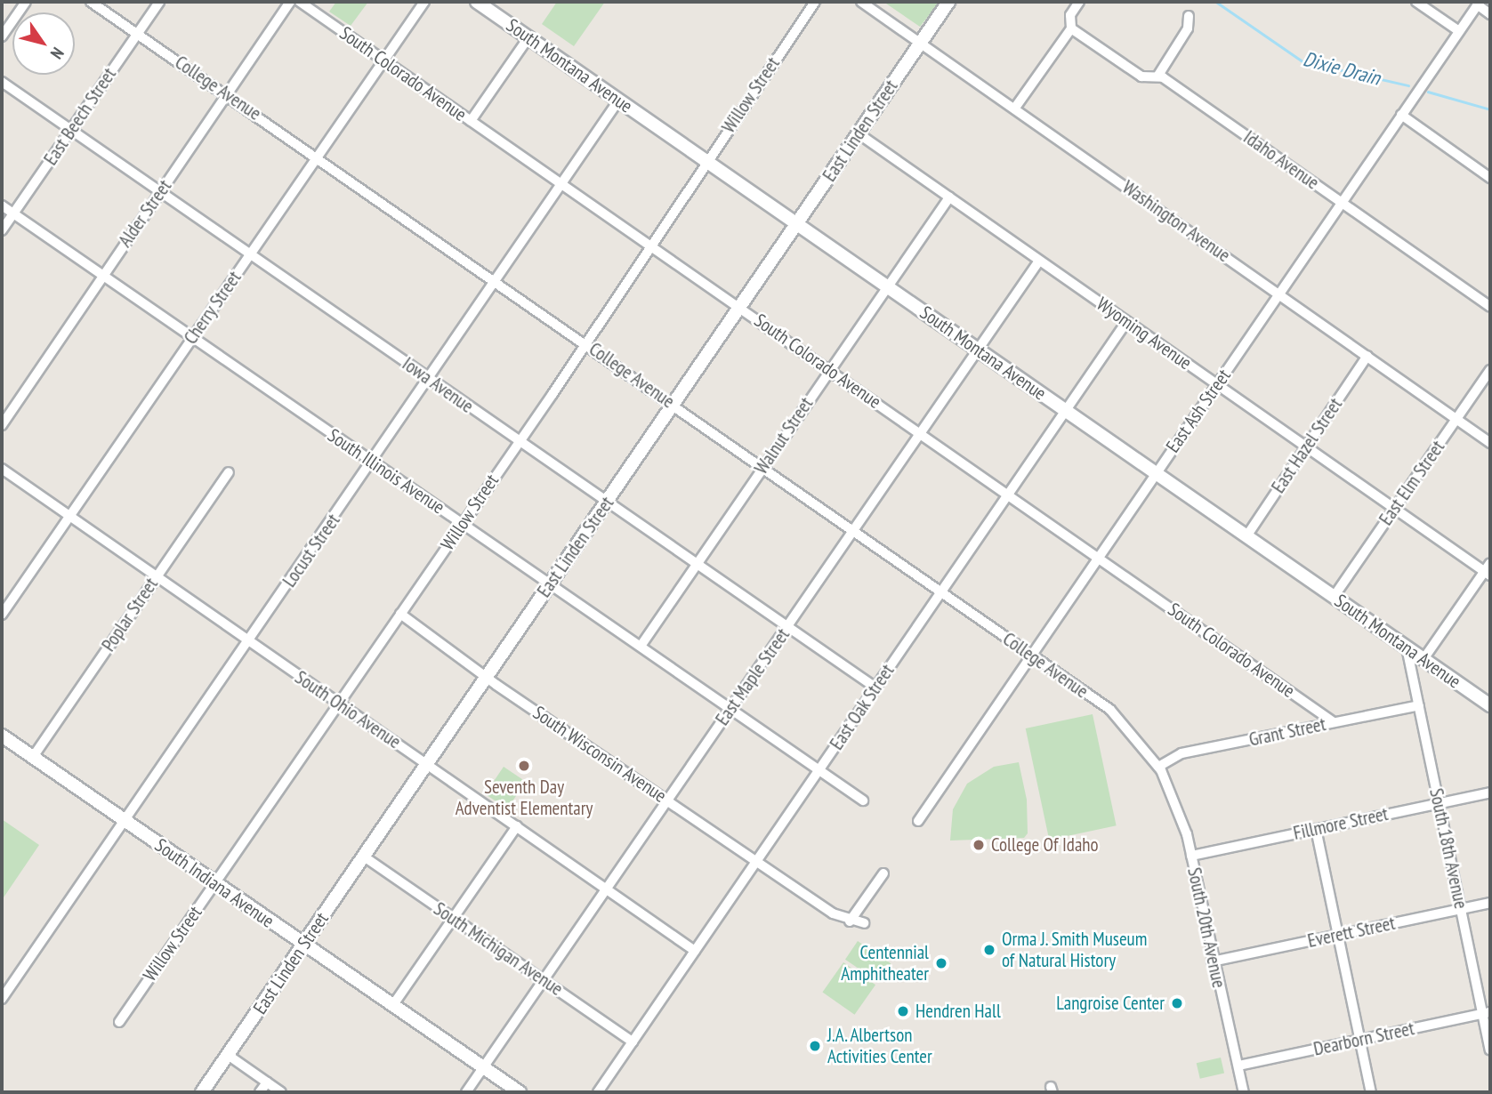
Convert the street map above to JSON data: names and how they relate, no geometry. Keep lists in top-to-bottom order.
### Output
{
  "streets": {
    "main road": ["South Montana Avenue", "East Linden Street", "South Indiana Avenue"],
    "street": [
      "South Colorado Avenue",
      "College Avenue",
      "Willow Street",
      "East Beech Street",
      "Idaho Avenue",
      "Alder Street",
      "Washington Avenue",
      "Cherry Street",
      "Wyoming Avenue",
      "Iowa Avenue",
      "East Ash Street",
      "Walnut Street",
      "East Hazel Street",
      "South Illinois Avenue",
      "East Elm Street",
      "Locust Street",
      "Poplar Street",
      "East Maple Street",
      "East Oak Street",
      "South Ohio Avenue",
      "Grant Street",
      "South Wisconsin Avenue",
      "Fillmore Street",
      "South 18th Avenue",
      "South 20th Avenue",
      "Everett Street",
      "South Michigan Avenue",
      "Dearborn Street"
    ]
  },
  "crossings": [
    ["South Montana Avenue", "Willow Street"],
    ["South Montana Avenue", "East Linden Street"],
    ["South Montana Avenue", "East Ash Street"],
    ["South Montana Avenue", "Walnut Street"],
    ["South Montana Avenue", "East Hazel Street"],
    ["South Montana Avenue", "East Elm Street"],
    ["South Montana Avenue", "Locust Street"],
    ["South Montana Avenue", "East Maple Street"],
    ["South Montana Avenue", "East Oak Street"],
    ["South Montana Avenue", "South 18th Avenue"],
    ["South Colorado Avenue", "Willow Street"],
    ["South Colorado Avenue", "East Linden Street"],
    ["South Colorado Avenue", "Cherry Street"],
    ["South Colorado Avenue", "East Ash Street"],
    ["South Colorado Avenue", "Walnut Street"],
    ["South Colorado Avenue", "Locust Street"],
    ["South Colorado Avenue", "East Maple Street"],
    ["South Colorado Avenue", "East Oak Street"],
    ["South Colorado Avenue", "Grant Street"],
    ["College Avenue", "Willow Street"],
    ["College Avenue", "East Beech Street"],
    ["College Avenue", "East Linden Street"],
    ["College Avenue", "Alder Street"],
    ["College Avenue", "Cherry Street"],
    ["College Avenue", "East Ash Street"],
    ["College Avenue", "Walnut Street"],
    ["College Avenue", "Locust Street"],
    ["College Avenue", "East Maple Street"],
    ["College Avenue", "East Oak Street"],
    ["College Avenue", "Grant Street"],
    ["College Avenue", "South 20th Avenue"],
    ["Willow Street", "Iowa Avenue"],
    ["Willow Street", "South Illinois Avenue"],
    ["Willow Street", "South Ohio Avenue"],
    ["Willow Street", "South Wisconsin Avenue"],
    ["Willow Street", "South Indiana Avenue"],
    ["East Beech Street", "Iowa Avenue"],
    ["East Beech Street", "South Illinois Avenue"],
    ["East Linden Street", "Washington Avenue"],
    ["East Linden Street", "Wyoming Avenue"],
    ["East Linden Street", "Iowa Avenue"],
    ["East Linden Street", "South Illinois Avenue"],
    ["East Linden Street", "South Ohio Avenue"],
    ["East Linden Street", "South Wisconsin Avenue"],
    ["East Linden Street", "South Indiana Avenue"],
    ["East Linden Street", "South Michigan Avenue"],
    ["Idaho Avenue", "East Ash Street"],
    ["Alder Street", "Iowa Avenue"],
    ["Alder Street", "South Illinois Avenue"],
    ["Washington Avenue", "East Ash Street"],
    ["Washington Avenue", "East Hazel Street"],
    ["Washington Avenue", "East Elm Street"],
    ["Cherry Street", "Iowa Avenue"],
    ["Cherry Street", "South Illinois Avenue"],
    ["Cherry Street", "South Ohio Avenue"],
    ["Wyoming Avenue", "East Ash Street"],
    ["Wyoming Avenue", "Walnut Street"],
    ["Wyoming Avenue", "East Hazel Street"],
    ["Wyoming Avenue", "East Elm Street"],
    ["Wyoming Avenue", "East Maple Street"],
    ["Wyoming Avenue", "East Oak Street"],
    ["Iowa Avenue", "Walnut Street"],
    ["Iowa Avenue", "Locust Street"],
    ["Iowa Avenue", "East Maple Street"],
    ["Iowa Avenue", "East Oak Street"],
    ["Walnut Street", "South Illinois Avenue"],
    ["South Illinois Avenue", "Locust Street"],
    ["South Illinois Avenue", "East Maple Street"],
    ["South Illinois Avenue", "East Oak Street"],
    ["Locust Street", "South Ohio Avenue"],
    ["Locust Street", "South Indiana Avenue"],
    ["Poplar Street", "South Ohio Avenue"],
    ["Poplar Street", "South Indiana Avenue"],
    ["East Maple Street", "South Ohio Avenue"],
    ["East Maple Street", "South Wisconsin Avenue"],
    ["East Maple Street", "South Indiana Avenue"],
    ["East Maple Street", "South Michigan Avenue"],
    ["East Oak Street", "South Ohio Avenue"],
    ["East Oak Street", "South Wisconsin Avenue"],
    ["East Oak Street", "South Michigan Avenue"],
    ["Grant Street", "South 18th Avenue"],
    ["Grant Street", "South 20th Avenue"],
    ["Fillmore Street", "South 18th Avenue"],
    ["Fillmore Street", "South 20th Avenue"],
    ["South 18th Avenue", "Everett Street"],
    ["South 18th Avenue", "Dearborn Street"],
    ["South 20th Avenue", "Everett Street"],
    ["South 20th Avenue", "Dearborn Street"]
  ],
  "water": ["Dixie Drain"],
  "places": [
    "Seventh Day Adventist Elementary",
    "College Of Idaho",
    "Orma J. Smith Museum of Natural History",
    "Centennial Amphitheater",
    "Langroise Center",
    "Hendren Hall",
    "J.A. Albertson Activities Center"
  ],
  "north": "bottom right"
}
